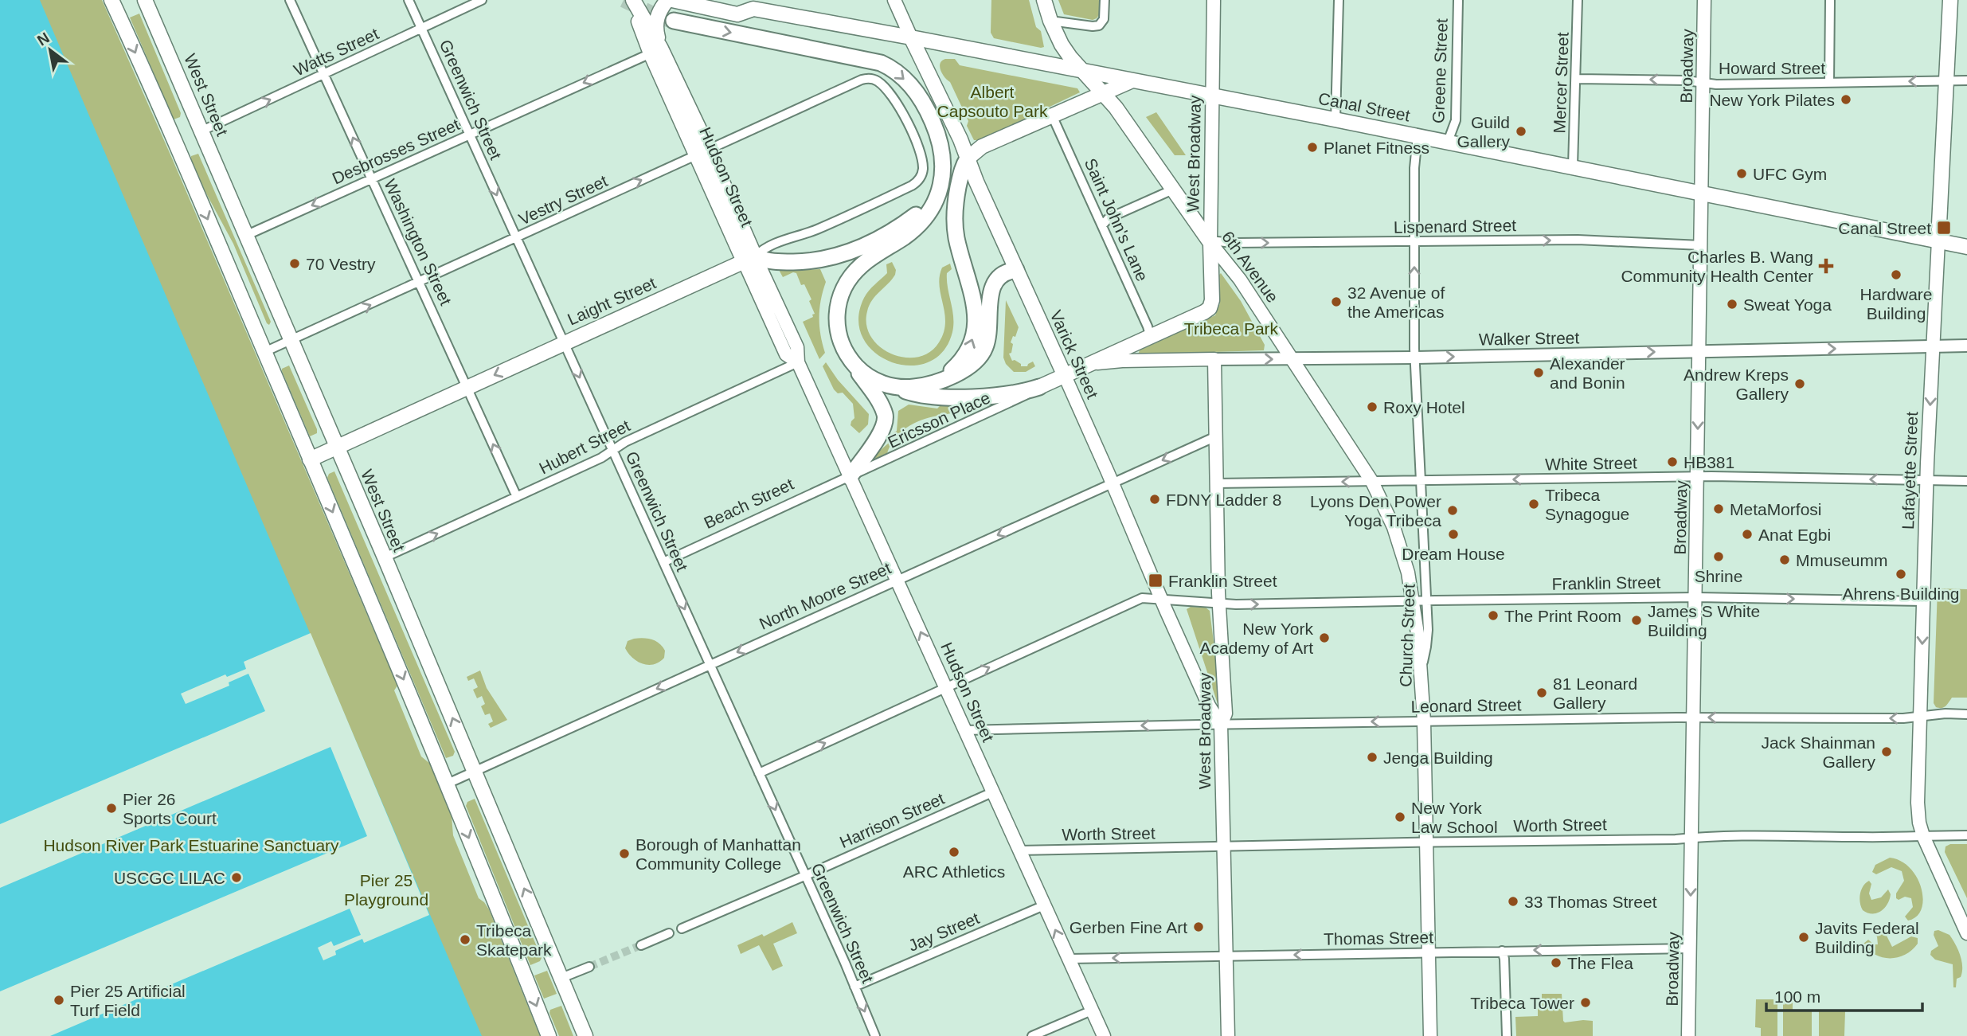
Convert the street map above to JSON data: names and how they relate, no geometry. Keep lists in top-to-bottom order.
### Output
{
  "streets": {
    "main road": [
      "Broadway",
      "West Street",
      "Canal Street",
      "West Broadway",
      "Hudson Street",
      "6th Avenue",
      "Laight Street",
      "Walker Street",
      "Varick Street",
      "Lafayette Street",
      "Church Street"
    ],
    "street": [
      "Watts Street",
      "Howard Street",
      "Greene Street",
      "Mercer Street",
      "Greenwich Street",
      "Desbrosses Street",
      "Vestry Street",
      "Saint John's Lane",
      "Lispenard Street",
      "Washington Street",
      "Ericsson Place",
      "Hubert Street",
      "White Street",
      "Beach Street",
      "Franklin Street",
      "North Moore Street",
      "Leonard Street",
      "Harrison Street",
      "Worth Street",
      "Jay Street",
      "Thomas Street"
    ]
  },
  "crossings": [
    ["Watts Street", "West Street"],
    ["Watts Street", "Greenwich Street"],
    ["Watts Street", "Washington Street"],
    ["Broadway", "Howard Street"],
    ["Broadway", "Canal Street"],
    ["Broadway", "Lispenard Street"],
    ["Broadway", "Walker Street"],
    ["Broadway", "White Street"],
    ["Broadway", "Franklin Street"],
    ["Broadway", "Leonard Street"],
    ["Broadway", "Worth Street"],
    ["Broadway", "Thomas Street"],
    ["Howard Street", "Mercer Street"],
    ["Howard Street", "Lafayette Street"],
    ["Greene Street", "Canal Street"],
    ["Mercer Street", "Canal Street"],
    ["West Street", "Desbrosses Street"],
    ["West Street", "Vestry Street"],
    ["West Street", "Laight Street"],
    ["West Street", "Hubert Street"],
    ["West Street", "North Moore Street"],
    ["Greenwich Street", "Desbrosses Street"],
    ["Greenwich Street", "Vestry Street"],
    ["Greenwich Street", "Laight Street"],
    ["Greenwich Street", "Hubert Street"],
    ["Greenwich Street", "Beach Street"],
    ["Greenwich Street", "Franklin Street"],
    ["Greenwich Street", "North Moore Street"],
    ["Greenwich Street", "Harrison Street"],
    ["Greenwich Street", "Jay Street"],
    ["Canal Street", "West Broadway"],
    ["Canal Street", "6th Avenue"],
    ["Canal Street", "Varick Street"],
    ["Canal Street", "Lafayette Street"],
    ["Canal Street", "Church Street"],
    ["Desbrosses Street", "Hudson Street"],
    ["Desbrosses Street", "Washington Street"],
    ["West Broadway", "Saint John's Lane"],
    ["West Broadway", "Lispenard Street"],
    ["West Broadway", "6th Avenue"],
    ["West Broadway", "Walker Street"],
    ["West Broadway", "Varick Street"],
    ["West Broadway", "White Street"],
    ["West Broadway", "Franklin Street"],
    ["West Broadway", "North Moore Street"],
    ["West Broadway", "Leonard Street"],
    ["West Broadway", "Worth Street"],
    ["West Broadway", "Thomas Street"],
    ["Hudson Street", "Vestry Street"],
    ["Hudson Street", "Laight Street"],
    ["Hudson Street", "Ericsson Place"],
    ["Hudson Street", "Hubert Street"],
    ["Hudson Street", "Beach Street"],
    ["Hudson Street", "Franklin Street"],
    ["Hudson Street", "North Moore Street"],
    ["Hudson Street", "Leonard Street"],
    ["Hudson Street", "Harrison Street"],
    ["Hudson Street", "Worth Street"],
    ["Hudson Street", "Jay Street"],
    ["Hudson Street", "Thomas Street"],
    ["Vestry Street", "Washington Street"],
    ["Vestry Street", "Laight Street"],
    ["Lispenard Street", "6th Avenue"],
    ["Lispenard Street", "Church Street"],
    ["Washington Street", "Laight Street"],
    ["Washington Street", "Hubert Street"],
    ["6th Avenue", "Walker Street"],
    ["6th Avenue", "White Street"],
    ["6th Avenue", "Franklin Street"],
    ["6th Avenue", "Church Street"],
    ["Walker Street", "Lafayette Street"],
    ["Walker Street", "Church Street"],
    ["Varick Street", "Franklin Street"],
    ["Varick Street", "North Moore Street"],
    ["Varick Street", "Leonard Street"],
    ["Ericsson Place", "Beach Street"],
    ["White Street", "Lafayette Street"],
    ["White Street", "Church Street"],
    ["Lafayette Street", "Franklin Street"],
    ["Lafayette Street", "Leonard Street"],
    ["Lafayette Street", "Worth Street"],
    ["Franklin Street", "Church Street"],
    ["Church Street", "Leonard Street"],
    ["Church Street", "Worth Street"],
    ["Church Street", "Thomas Street"]
  ],
  "one_way": [
    "Watts Street",
    "Howard Street",
    "Greenwich Street",
    "Desbrosses Street",
    "Vestry Street",
    "Lispenard Street",
    "Washington Street",
    "Walker Street",
    "White Street",
    "Franklin Street",
    "North Moore Street",
    "Leonard Street",
    "Thomas Street"
  ],
  "parks": [
    "Albert Capsouto Park",
    "Tribeca Park",
    "Hudson River Park Estuarine Sanctuary",
    "Pier 25 Playground"
  ],
  "places": {
    "other": [
      "New York Pilates",
      "Guild Gallery",
      "Planet Fitness",
      "UFC Gym",
      "70 Vestry",
      "Hardware Building",
      "32 Avenue of the Americas",
      "Sweat Yoga",
      "Alexander and Bonin",
      "Andrew Kreps Gallery",
      "Roxy Hotel",
      "HB381",
      "FDNY Ladder 8",
      "Tribeca Synagogue",
      "MetaMorfosi",
      "Lyons Den Power Yoga Tribeca",
      "Dream House",
      "Anat Egbi",
      "Shrine",
      "Mmuseumm",
      "Ahrens Building",
      "The Print Room",
      "James S White Building",
      "New York Academy of Art",
      "81 Leonard Gallery",
      "Jack Shainman Gallery",
      "Jenga Building",
      "Pier 26 Sports Court",
      "New York Law School",
      "ARC Athletics",
      "Borough of Manhattan Community College",
      "USCGC LILAC",
      "33 Thomas Street",
      "Gerben Fine Art",
      "Javits Federal Building",
      "Tribeca Skatepark",
      "The Flea",
      "Pier 25 Artificial Turf Field",
      "Tribeca Tower"
    ],
    "transit": ["Canal Street", "Franklin Street"],
    "health": ["Charles B. Wang Community Health Center"]
  },
  "scale_bar": "100 m",
  "north": "top left"
}
